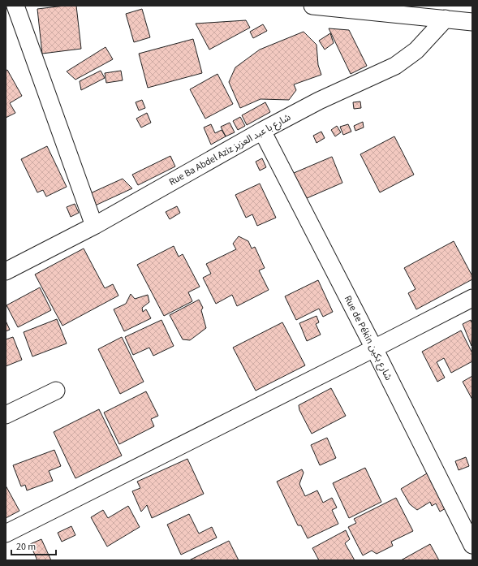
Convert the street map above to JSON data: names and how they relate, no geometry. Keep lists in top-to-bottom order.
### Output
{
  "streets": {
    "street": ["Rue Ba Abdel Aziz شارع با عبد العزيز", "Rue de Pékin شارع بكين"]
  },
  "crossings": [
    ["Rue Ba Abdel Aziz شارع با عبد العزيز", "Rue de Pékin شارع بكين"]
  ],
  "scale_bar": "20 m"
}
